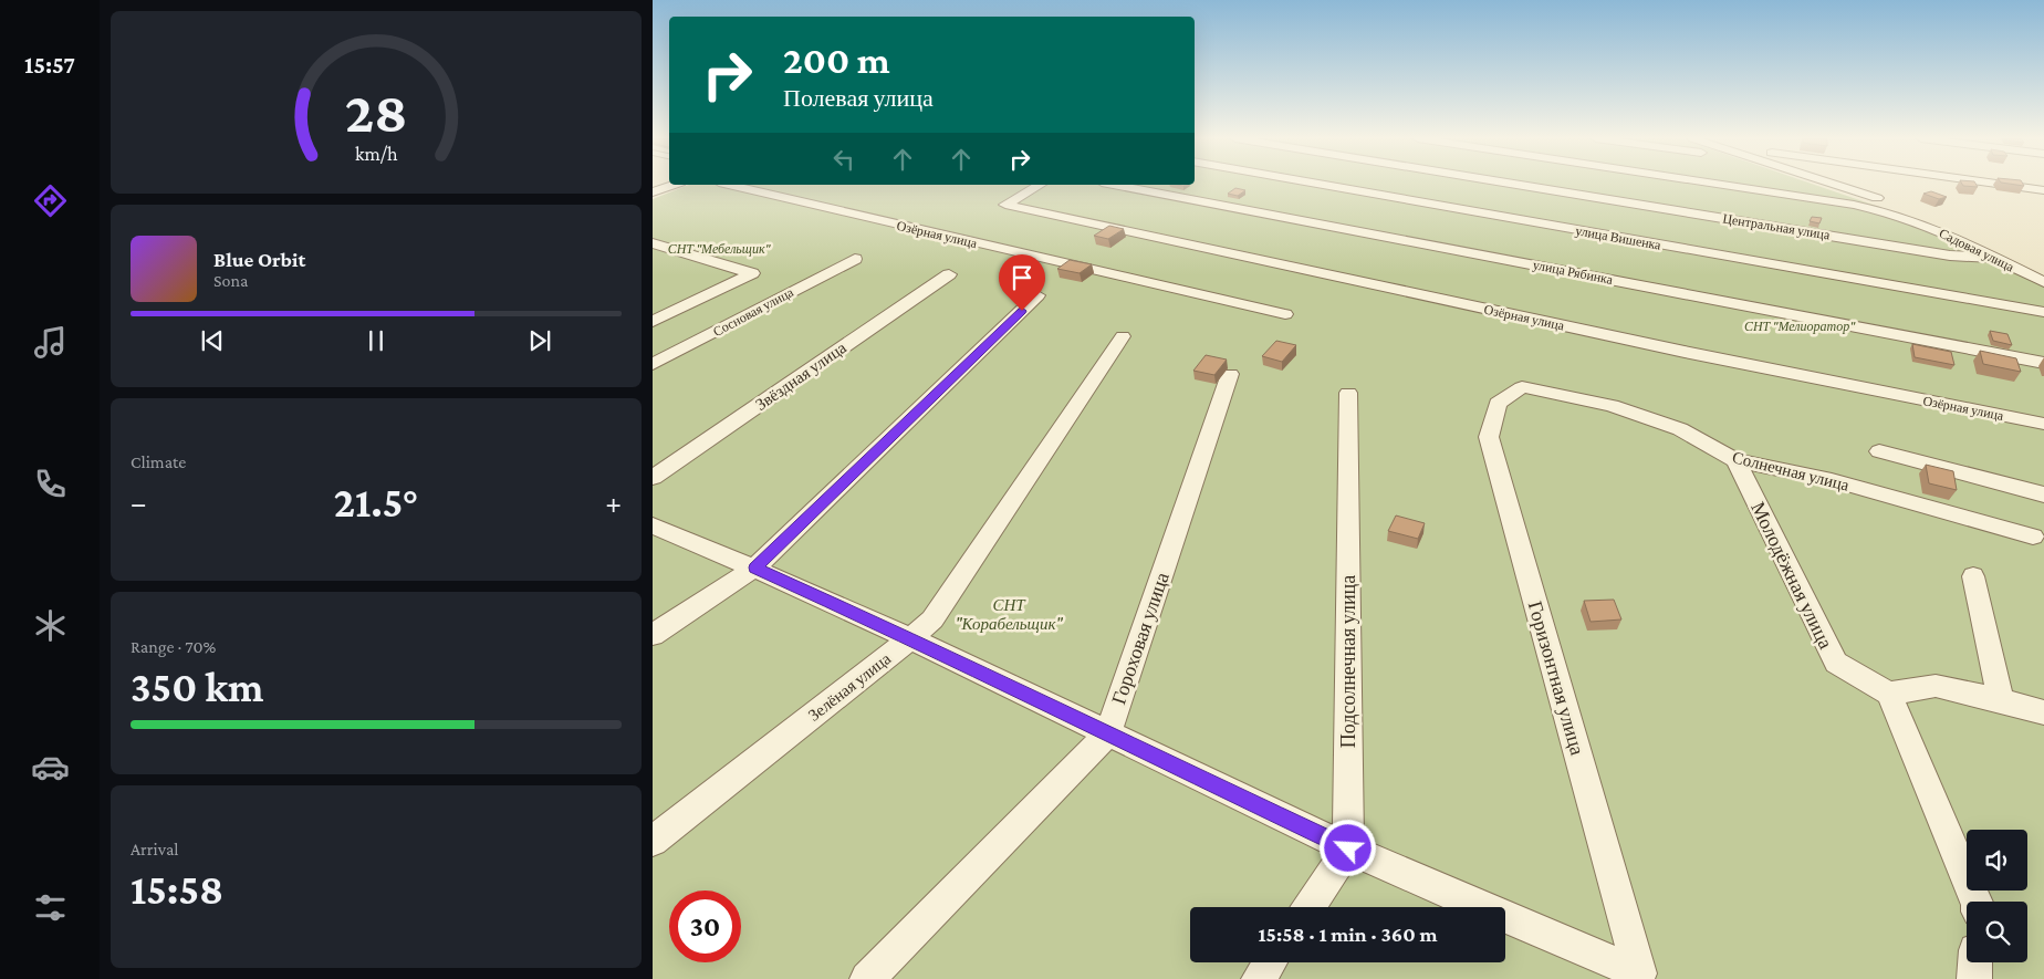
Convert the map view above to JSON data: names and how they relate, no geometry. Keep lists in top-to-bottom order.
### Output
{
  "streets": {
    "street": [
      "Центральная улица",
      "Озёрная улица",
      "улица Вишенка",
      "Садовая улица",
      "улица Рябинка",
      "Сосновая улица",
      "Звёздная улица",
      "Солнечная улица",
      "Молодёжная улица",
      "Гороховая улица",
      "Подсолнечная улица",
      "Горизонтная улица",
      "Зелёная улица"
    ]
  },
  "crossings": [
    ["Центральная улица", "Садовая улица"],
    ["Солнечная улица", "Молодёжная улица"],
    ["Солнечная улица", "Горизонтная улица"]
  ],
  "parks": ["СНТ \"Мебельщик\"", "СНТ \"Мелиоратор\"", "СНТ \"Корабельщик\""],
  "page": {
    "tabs": "15:57",
    "turn": ["200 m", "Полевая улица"],
    "song": ["Blue Orbit", "Sona"],
    "tile": [
      "Climate",
      ["Range · 70%", "350 km"],
      ["Arrival", "15:58"]
    ],
    "heat": ["−", "21.5°", "+"],
    "limit": "30",
    "trip": "15:58 · 1 min · 360 m",
    "gauge": ["28", "km/h"]
  }
}
